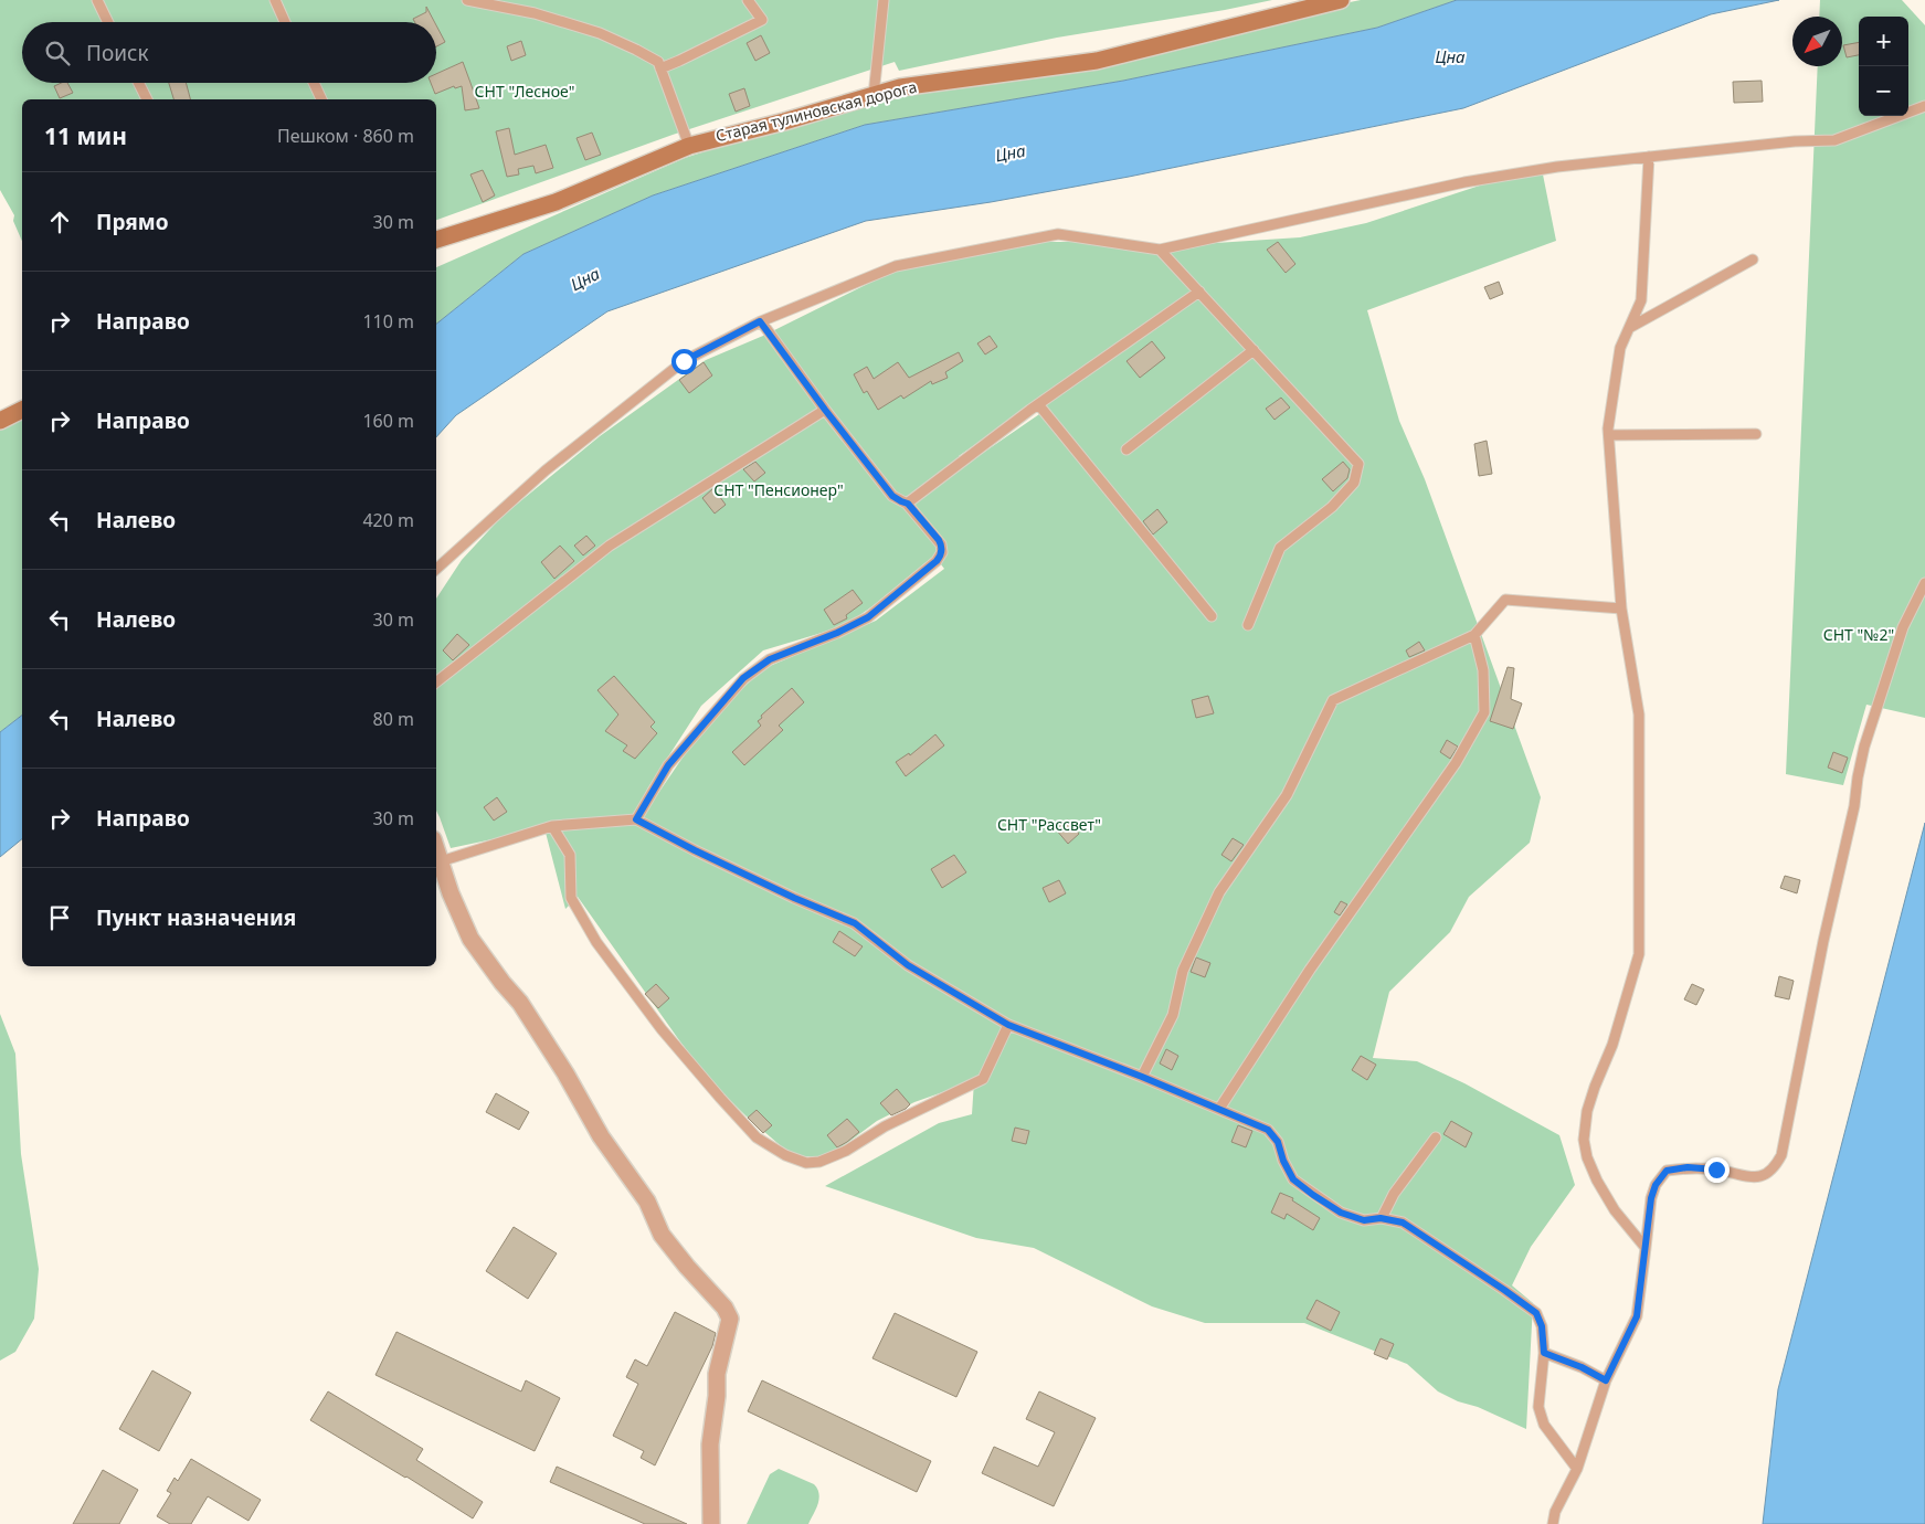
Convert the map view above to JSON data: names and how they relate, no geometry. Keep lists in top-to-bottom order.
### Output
{
  "streets": {
    "street": ["Старая тулиновская дорога"]
  },
  "water": ["Цна"],
  "parks": [
    "СНТ \"Лесное\"",
    "СНТ \"Пенсионер\"",
    "СНТ \"№2\"",
    "СНТ \"Рассвет\""
  ],
  "north": "bottom left",
  "page": {
    "map_buttons": ["+", "−"],
    "search": "Поиск",
    "heading": ["11 мин", "Пешком · 860 m"],
    "list": [
      ["Прямо", "30 m"],
      ["Направо", "110 m"],
      ["Направо", "160 m"],
      ["Налево", "420 m"],
      ["Налево", "30 m"],
      ["Налево", "80 m"],
      ["Направо", "30 m"],
      "Пункт назначения"
    ]
  }
}
